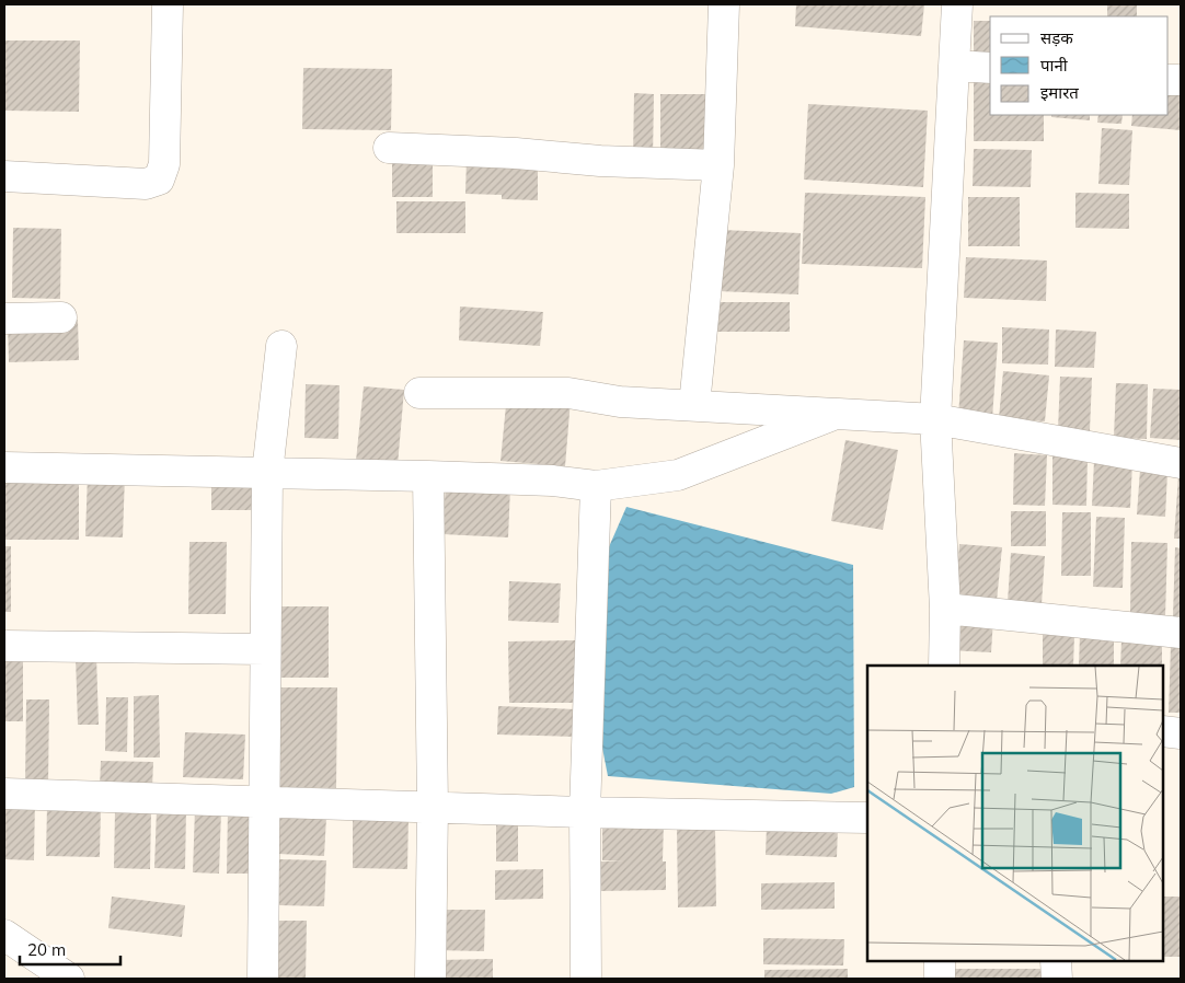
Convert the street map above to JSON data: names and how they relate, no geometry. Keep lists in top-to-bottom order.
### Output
{
  "legend": ["सड़क", "पानी", "इमारत"],
  "scale_bar": "20 m"
}
